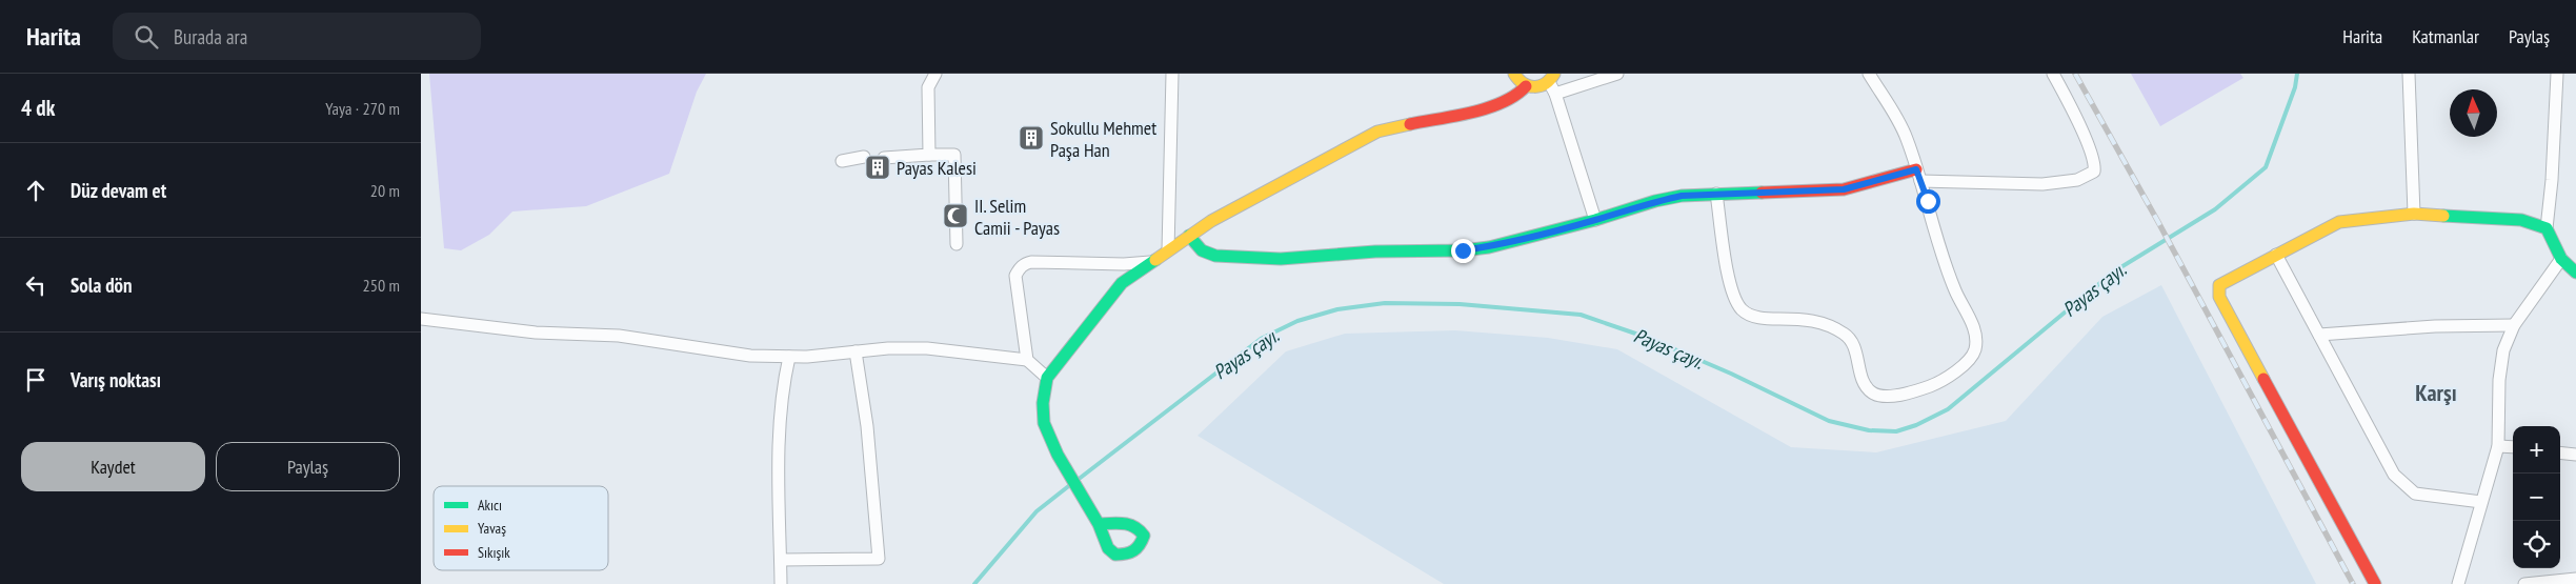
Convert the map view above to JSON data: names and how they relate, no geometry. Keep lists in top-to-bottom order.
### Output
{
  "districts": ["Karşı"],
  "water": ["Payas çayı."],
  "places": {
    "building": ["Sokullu Mehmet Paşa Han", "Payas Kalesi"],
    "mosque": ["II. Selim Camii - Payas"]
  },
  "legend": ["Akıcı", "Yavaş", "Sıkışık"],
  "north": "top",
  "page": {
    "header": "Harita",
    "search": "Burada ara",
    "nav": ["Harita", "Katmanlar", "Paylaş"],
    "heading": ["4 dk", "Yaya · 270 m"],
    "list": [
      ["Düz devam et", "20 m"],
      ["Sola dön", "250 m"],
      "Varış noktası"
    ],
    "buttons": ["Kaydet", "Paylaş"],
    "map_buttons": ["+", "−"]
  }
}
